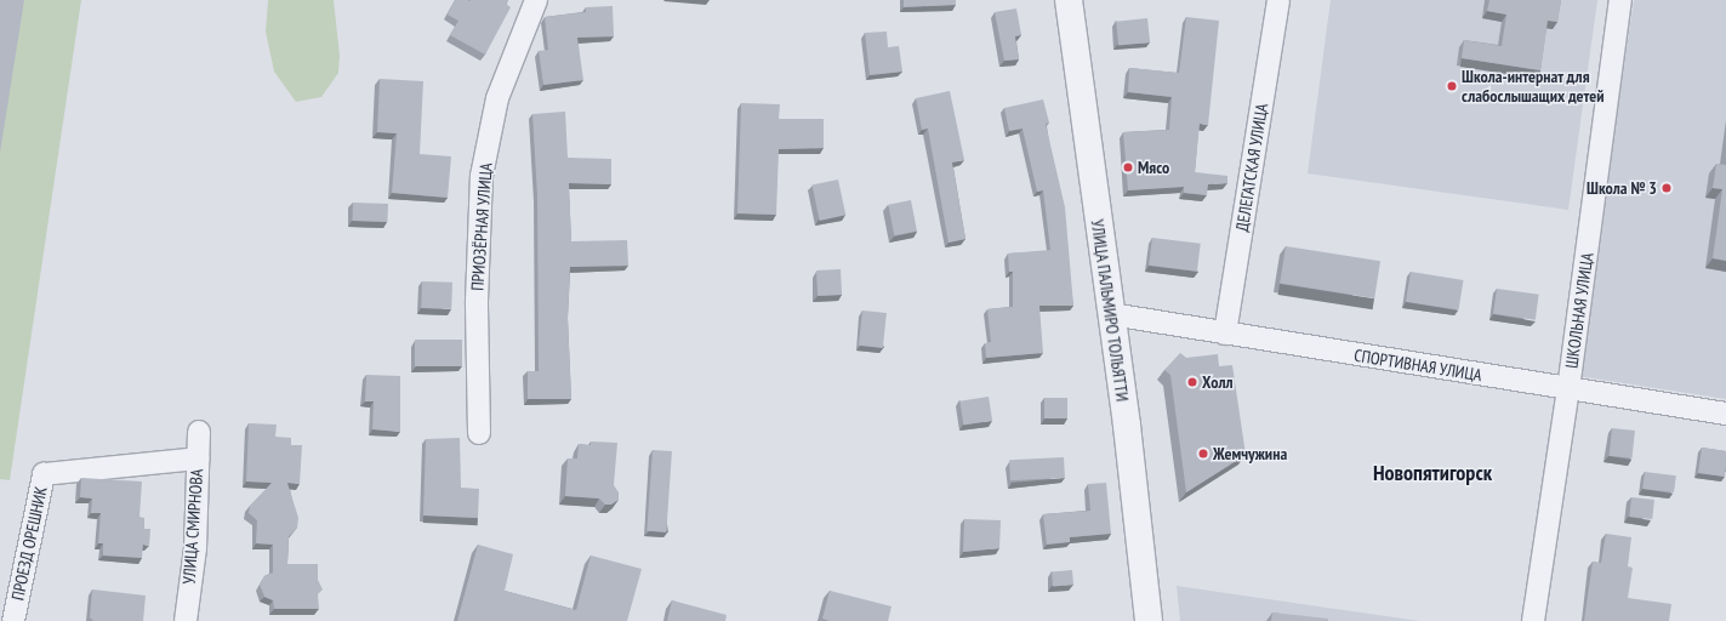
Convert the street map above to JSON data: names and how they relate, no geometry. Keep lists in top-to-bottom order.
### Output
{
  "streets": {
    "street": [
      "ДЕЛЕГАТСКАЯ УЛИЦА",
      "ПРИОЗЁРНАЯ УЛИЦА",
      "УЛИЦА ПАЛЬМИРО ТОЛЬЯТТИ",
      "ШКОЛЬНАЯ УЛИЦА",
      "СПОРТИВНАЯ УЛИЦА",
      "УЛИЦА СМИРНОВА",
      "ПРОЕЗД ОРЕШНИК"
    ]
  },
  "crossings": [
    ["ДЕЛЕГАТСКАЯ УЛИЦА", "СПОРТИВНАЯ УЛИЦА"],
    ["УЛИЦА ПАЛЬМИРО ТОЛЬЯТТИ", "СПОРТИВНАЯ УЛИЦА"],
    ["ШКОЛЬНАЯ УЛИЦА", "СПОРТИВНАЯ УЛИЦА"],
    ["УЛИЦА СМИРНОВА", "ПРОЕЗД ОРЕШНИК"]
  ],
  "districts": ["Новопятигорск"],
  "places": [
    "Школа-интернат для слабослышащих детей",
    "Мясо",
    "Школа № 3",
    "Холл",
    "Жемчужина"
  ]
}
